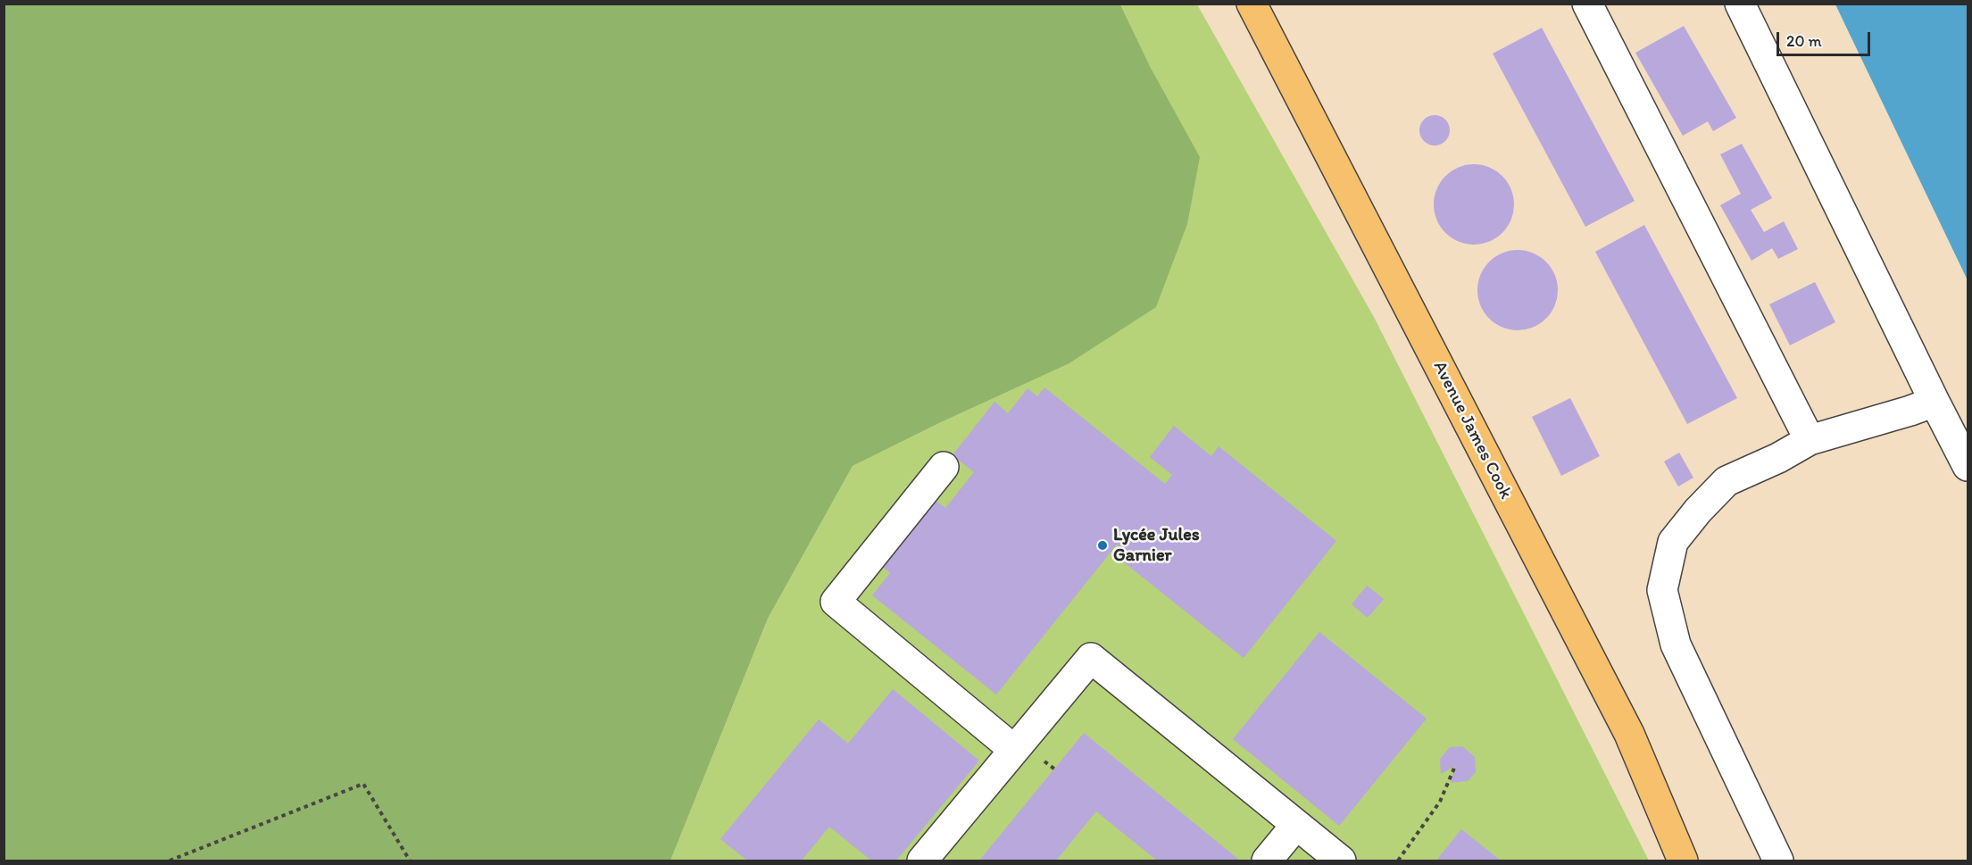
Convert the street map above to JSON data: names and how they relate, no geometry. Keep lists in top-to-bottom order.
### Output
{
  "streets": {
    "main road": ["Avenue James Cook"]
  },
  "places": ["Lycée Jules Garnier"],
  "scale_bar": "20 m"
}
